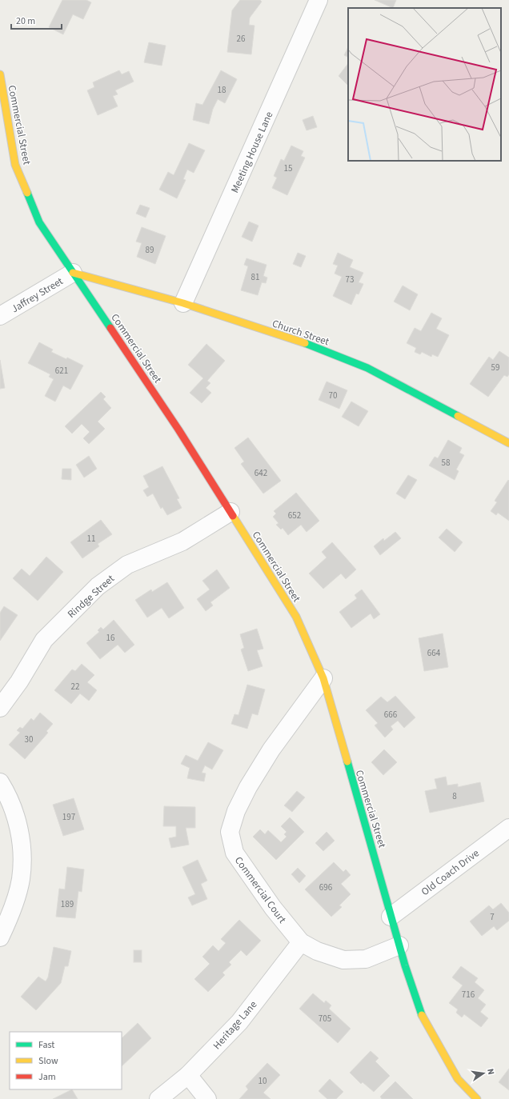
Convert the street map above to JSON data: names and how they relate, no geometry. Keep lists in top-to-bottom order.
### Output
{
  "streets": {
    "main road": ["Commercial Street", "Church Street"],
    "street": [
      "Meeting House Lane",
      "Jaffrey Street",
      "Rindge Street",
      "Old Coach Drive",
      "Commercial Court",
      "Heritage Lane"
    ]
  },
  "crossings": [
    ["Commercial Street", "Jaffrey Street"],
    ["Commercial Street", "Church Street"],
    ["Commercial Street", "Rindge Street"],
    ["Commercial Street", "Old Coach Drive"],
    ["Commercial Street", "Commercial Court"],
    ["Meeting House Lane", "Church Street"],
    ["Jaffrey Street", "Church Street"],
    ["Commercial Court", "Heritage Lane"]
  ],
  "house_numbers": [
    "26",
    "18",
    "15",
    "89",
    "81",
    "73",
    "59",
    "621",
    "70",
    "58",
    "642",
    "652",
    "11",
    "16",
    "664",
    "22",
    "666",
    "30",
    "8",
    "197",
    "696",
    "189",
    "7",
    "716",
    "705",
    "10"
  ],
  "legend": ["Fast", "Slow", "Jam"],
  "scale_bar": "20 m",
  "north": "right"
}
